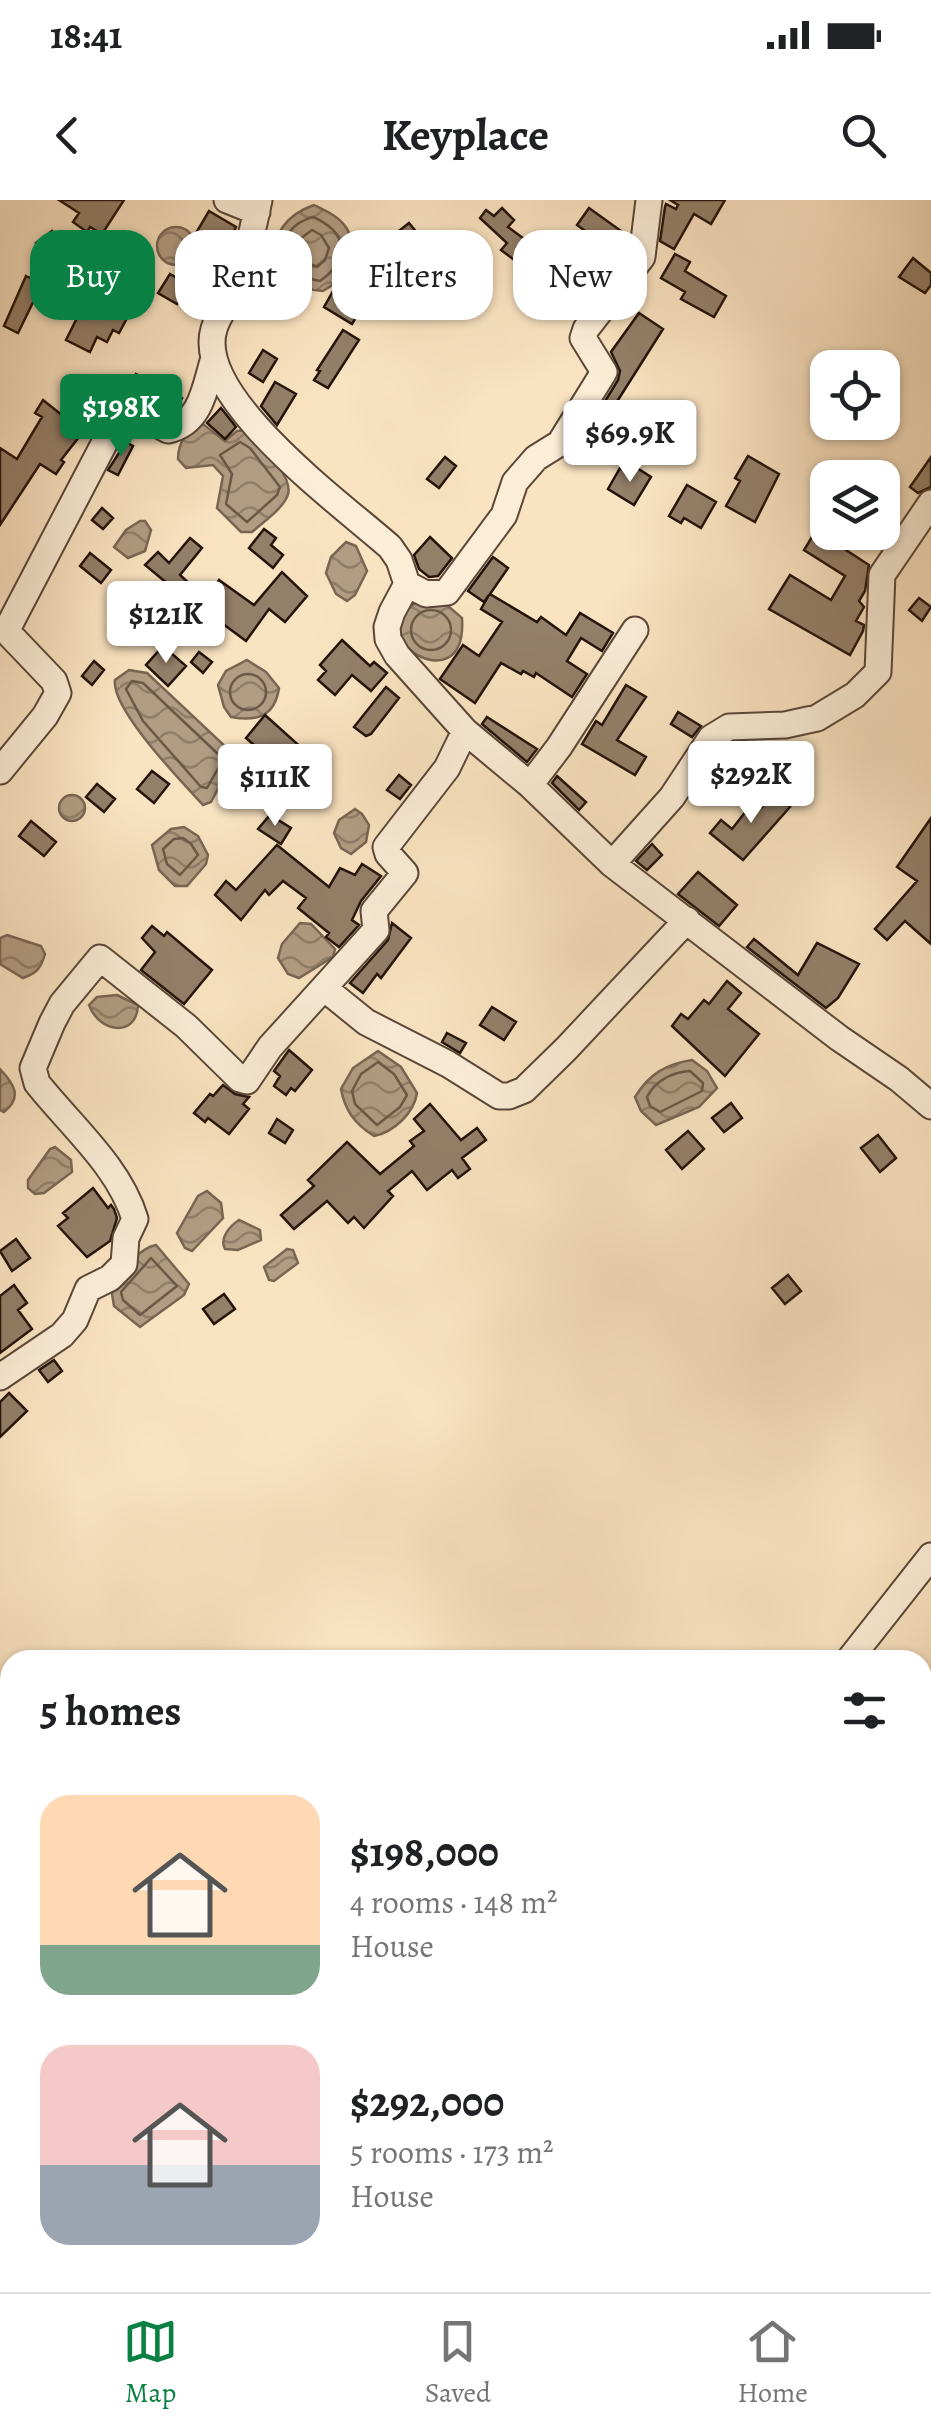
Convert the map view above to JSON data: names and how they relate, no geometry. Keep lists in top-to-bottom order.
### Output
{
  "page": {
    "status": "18:41",
    "header": "Keyplace",
    "chip": [
      "Buy",
      "Rent",
      "Filters",
      "New"
    ],
    "price": [
      "$198K",
      "$69.9K",
      "$121K",
      "$292K",
      "$111K"
    ],
    "heading": "5 homes",
    "list": [
      {
        "name": "$198,000",
        "note": "4 rooms · 148 m² · House"
      },
      {
        "name": "$292,000",
        "note": "5 rooms · 173 m² · House"
      }
    ],
    "tabs": ["Map", "Saved", "Home"]
  }
}
